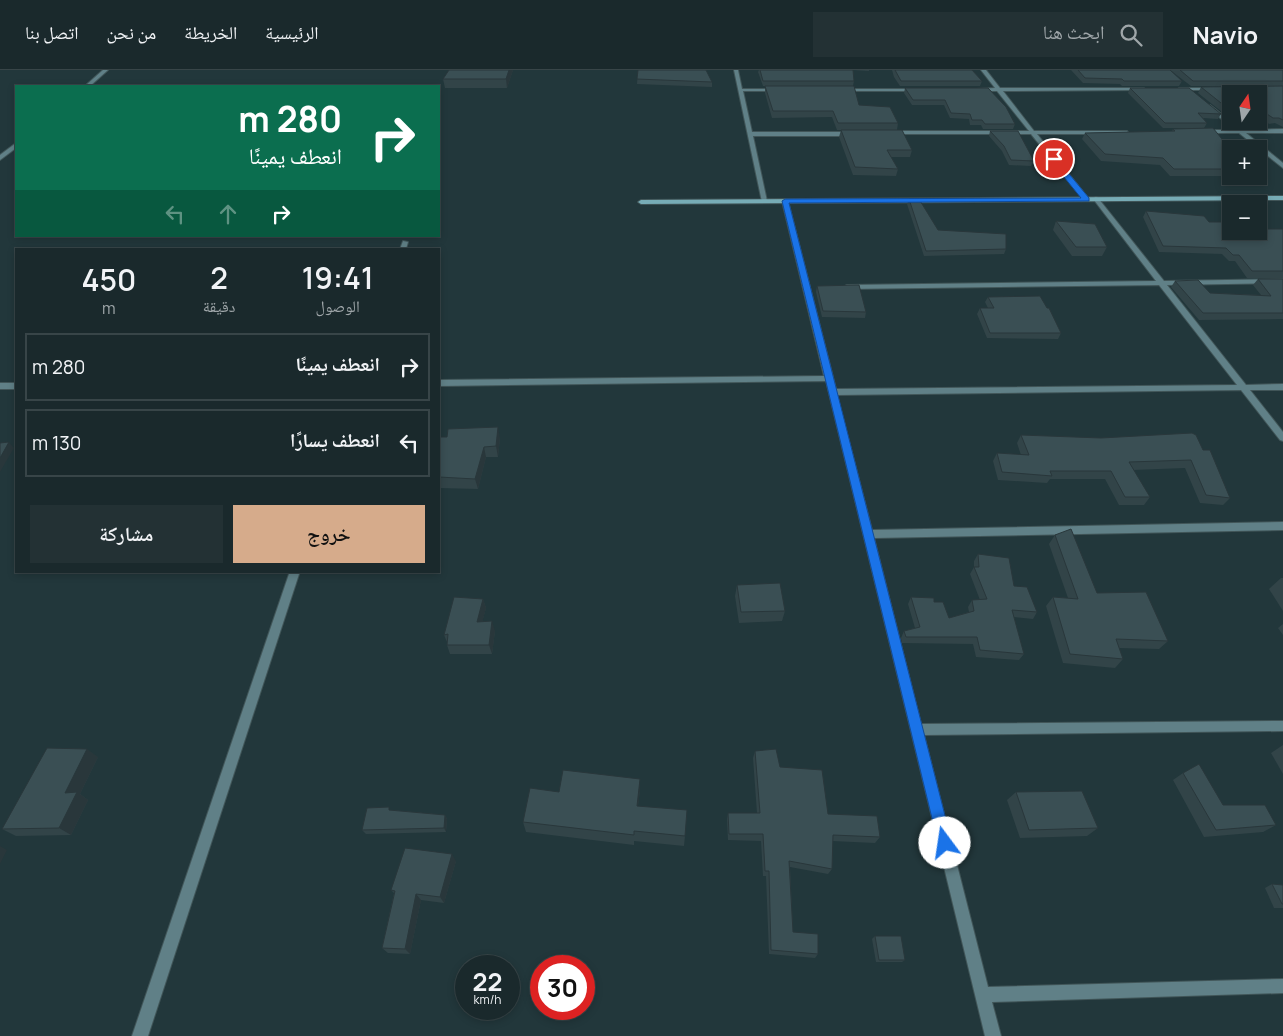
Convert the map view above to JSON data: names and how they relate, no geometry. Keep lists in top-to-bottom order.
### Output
{
  "north": "top",
  "page": {
    "header": "Navio",
    "search": "ابحث هنا",
    "nav": [
      "الرئيسية",
      "الخريطة",
      "من نحن",
      "اتصل بنا"
    ],
    "map_buttons": ["+", "−"],
    "turn": ["280 m", "انعطف يمينًا"],
    "eta": [
      "19:41",
      "الوصول",
      "2",
      "دقيقة",
      "450",
      "m"
    ],
    "list": [
      {
        "name": "انعطف يمينًا",
        "value": "280 m"
      },
      {
        "name": "انعطف يسارًا",
        "value": "130 m"
      }
    ],
    "buttons": ["خروج", "مشاركة"],
    "speed": "22 km/h",
    "limit": "30"
  }
}
